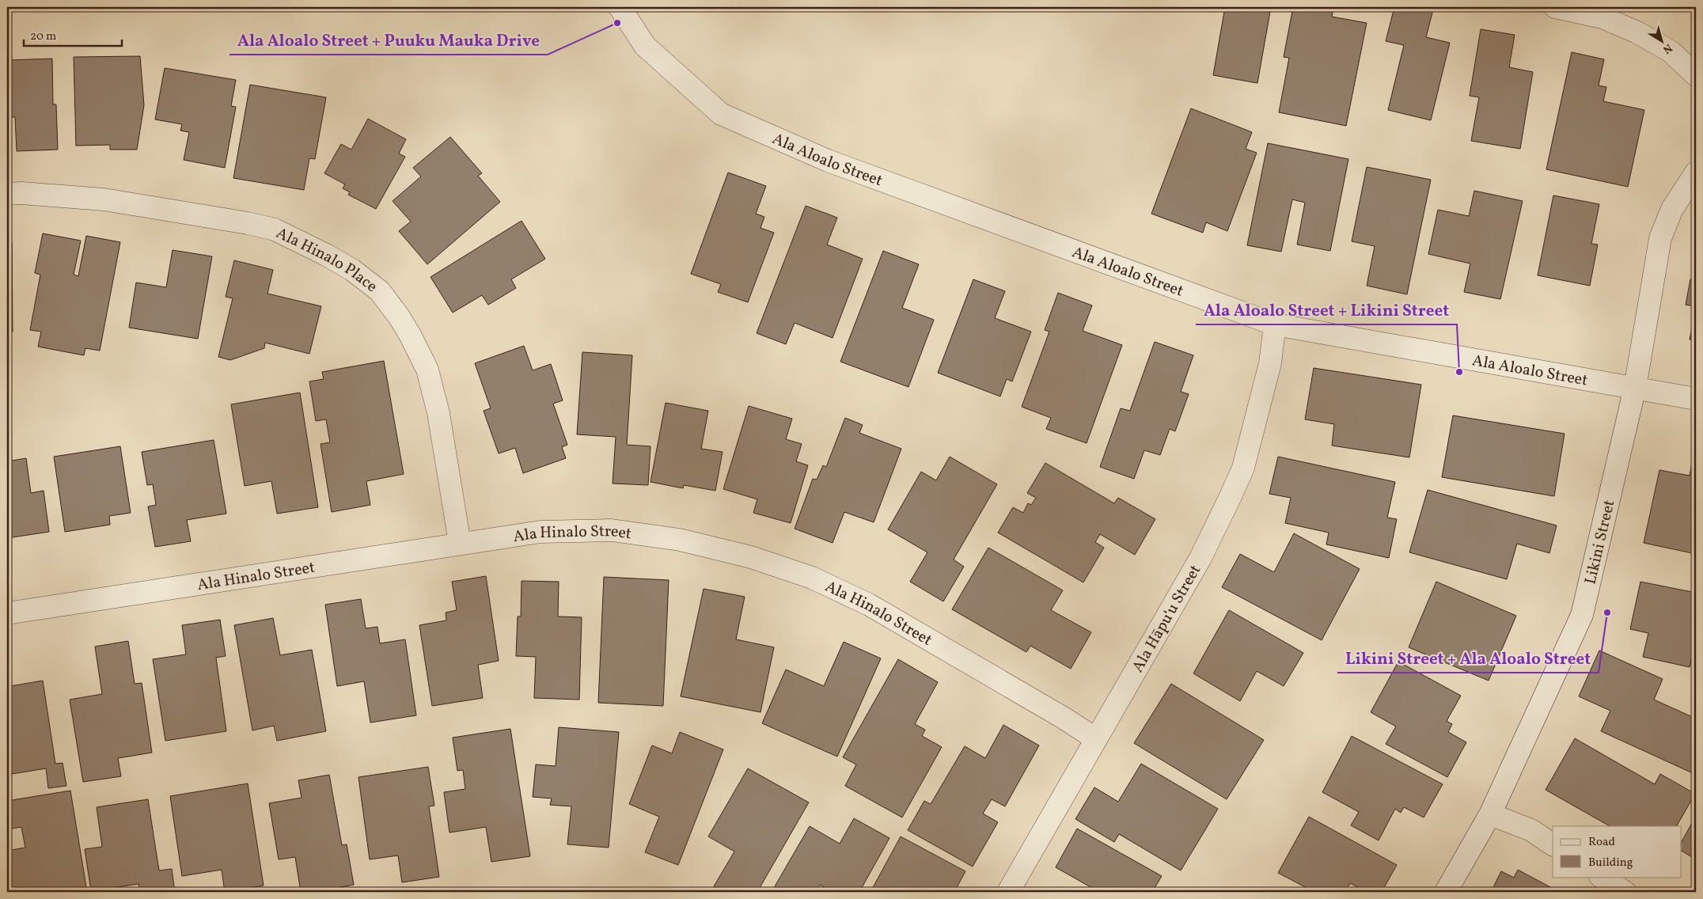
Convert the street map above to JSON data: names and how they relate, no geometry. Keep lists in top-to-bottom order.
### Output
{
  "streets": {
    "street": [
      "Ala Aloalo Street",
      "Ala Hinalo Place",
      "Ala Hinalo Street",
      "Likini Street",
      "Ala Hāpuʻu Street"
    ]
  },
  "crossings": [
    ["Ala Aloalo Street", "Likini Street"],
    ["Ala Aloalo Street", "Ala Hāpuʻu Street"],
    ["Ala Hinalo Place", "Ala Hinalo Street"],
    ["Ala Hinalo Street", "Ala Hāpuʻu Street"]
  ],
  "places": ["Ala Aloalo Street + Puuku Mauka Drive", "Ala Aloalo Street + Likini Street", "Likini Street + Ala Aloalo Street"],
  "legend": ["Road", "Building"],
  "scale_bar": "20 m",
  "north": "bottom right"
}
